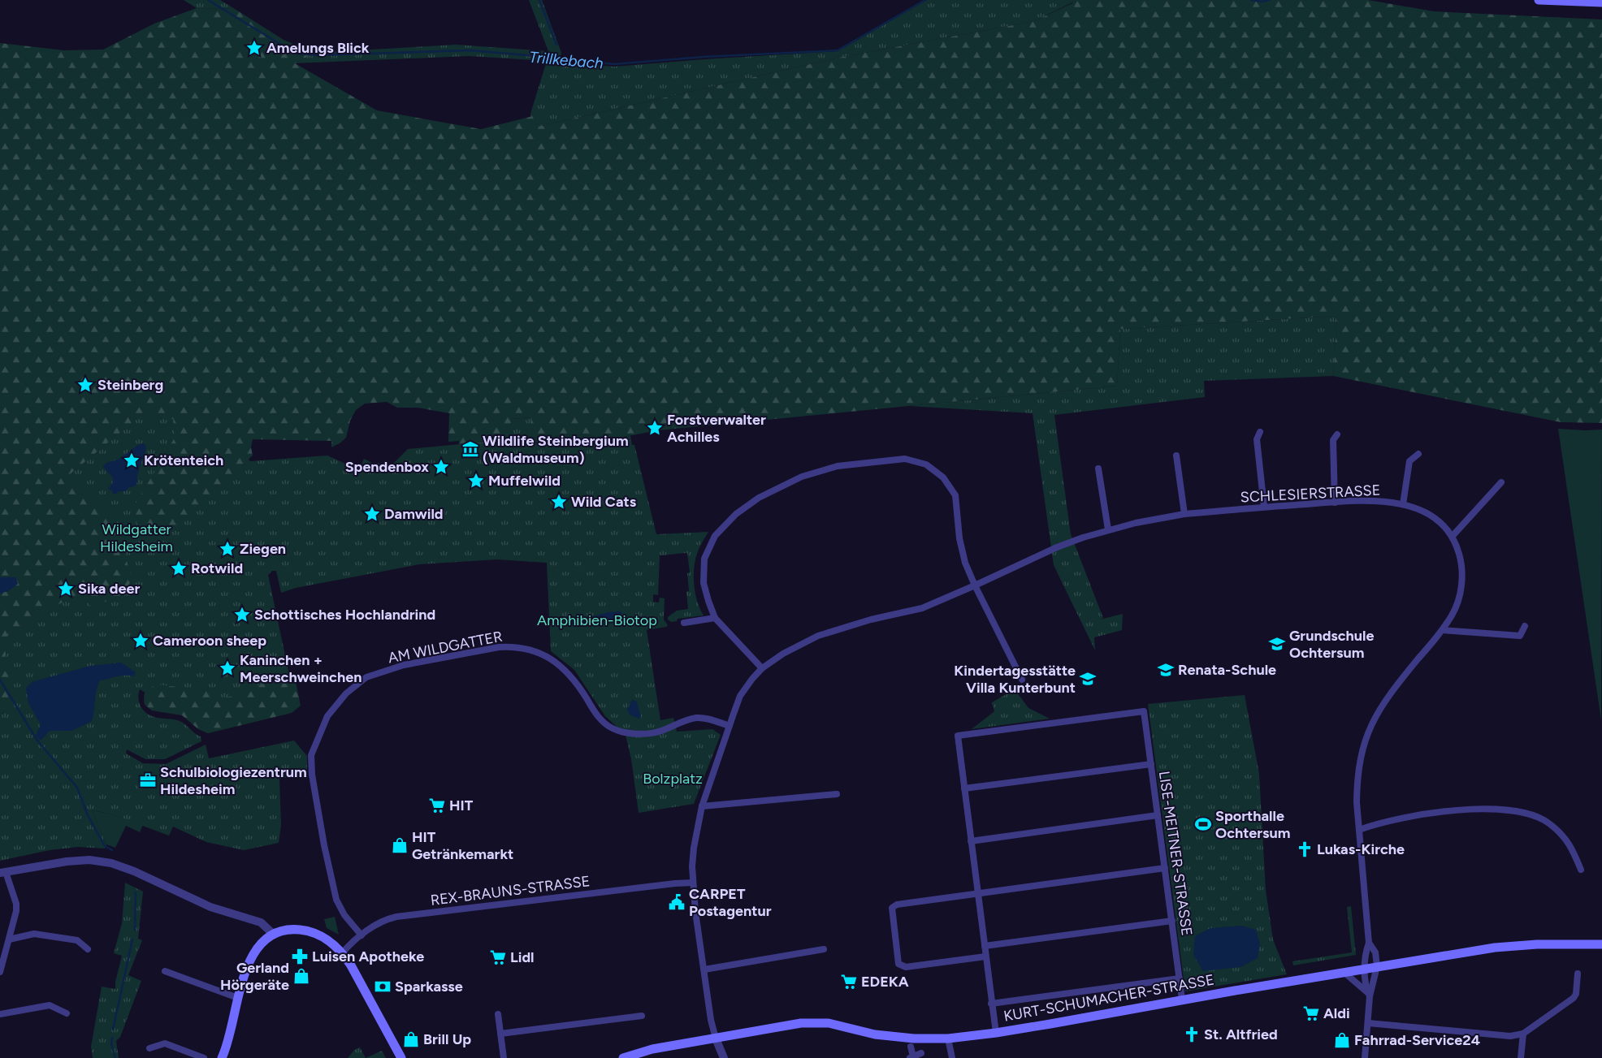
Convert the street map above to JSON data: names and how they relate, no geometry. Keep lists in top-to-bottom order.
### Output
{
  "streets": {
    "main road": ["KURT-SCHUMACHER-STRASSE"],
    "street": [
      "SCHLESIERSTRASSE",
      "AM WILDGATTER",
      "LISE-MEITNER-STRASSE",
      "REX-BRAUNS-STRASSE"
    ]
  },
  "crossings": [
    ["SCHLESIERSTRASSE", "AM WILDGATTER"],
    ["SCHLESIERSTRASSE", "REX-BRAUNS-STRASSE"],
    ["SCHLESIERSTRASSE", "KURT-SCHUMACHER-STRASSE"],
    ["AM WILDGATTER", "REX-BRAUNS-STRASSE"],
    ["LISE-MEITNER-STRASSE", "KURT-SCHUMACHER-STRASSE"]
  ],
  "water": ["Trillkebach"],
  "parks": ["Wildgatter Hildesheim", "Amphibien-Biotop", "Bolzplatz"],
  "places": {
    "place": [
      "Amelungs Blick",
      "Steinberg",
      "Forstverwalter Achilles",
      "Krötenteich",
      "Spendenbox",
      "Muffelwild",
      "Wild Cats",
      "Damwild",
      "Ziegen",
      "Rotwild",
      "Sika deer",
      "Schottisches Hochlandrind",
      "Cameroon sheep",
      "Kaninchen + Meerschweinchen"
    ],
    "museum": ["Wildlife Steinbergium (Waldmuseum)"],
    "school or university": ["Grundschule Ochtersum", "Renata-Schule", "Kindertagesstätte Villa Kunterbunt"],
    "office": ["Schulbiologiezentrum Hildesheim"],
    "supermarket": [
      "HIT",
      "Lidl",
      "EDEKA",
      "Aldi"
    ],
    "sports": ["Sporthalle Ochtersum"],
    "shop": [
      "HIT Getränkemarkt",
      "Gerland Hörgeräte",
      "Brill Up",
      "Fahrrad-Service24"
    ],
    "church": ["Lukas-Kirche", "St. Altfried"],
    "public building": ["CARPET Postagentur"],
    "pharmacy": ["Luisen Apotheke"],
    "bank": ["Sparkasse"]
  }
}
